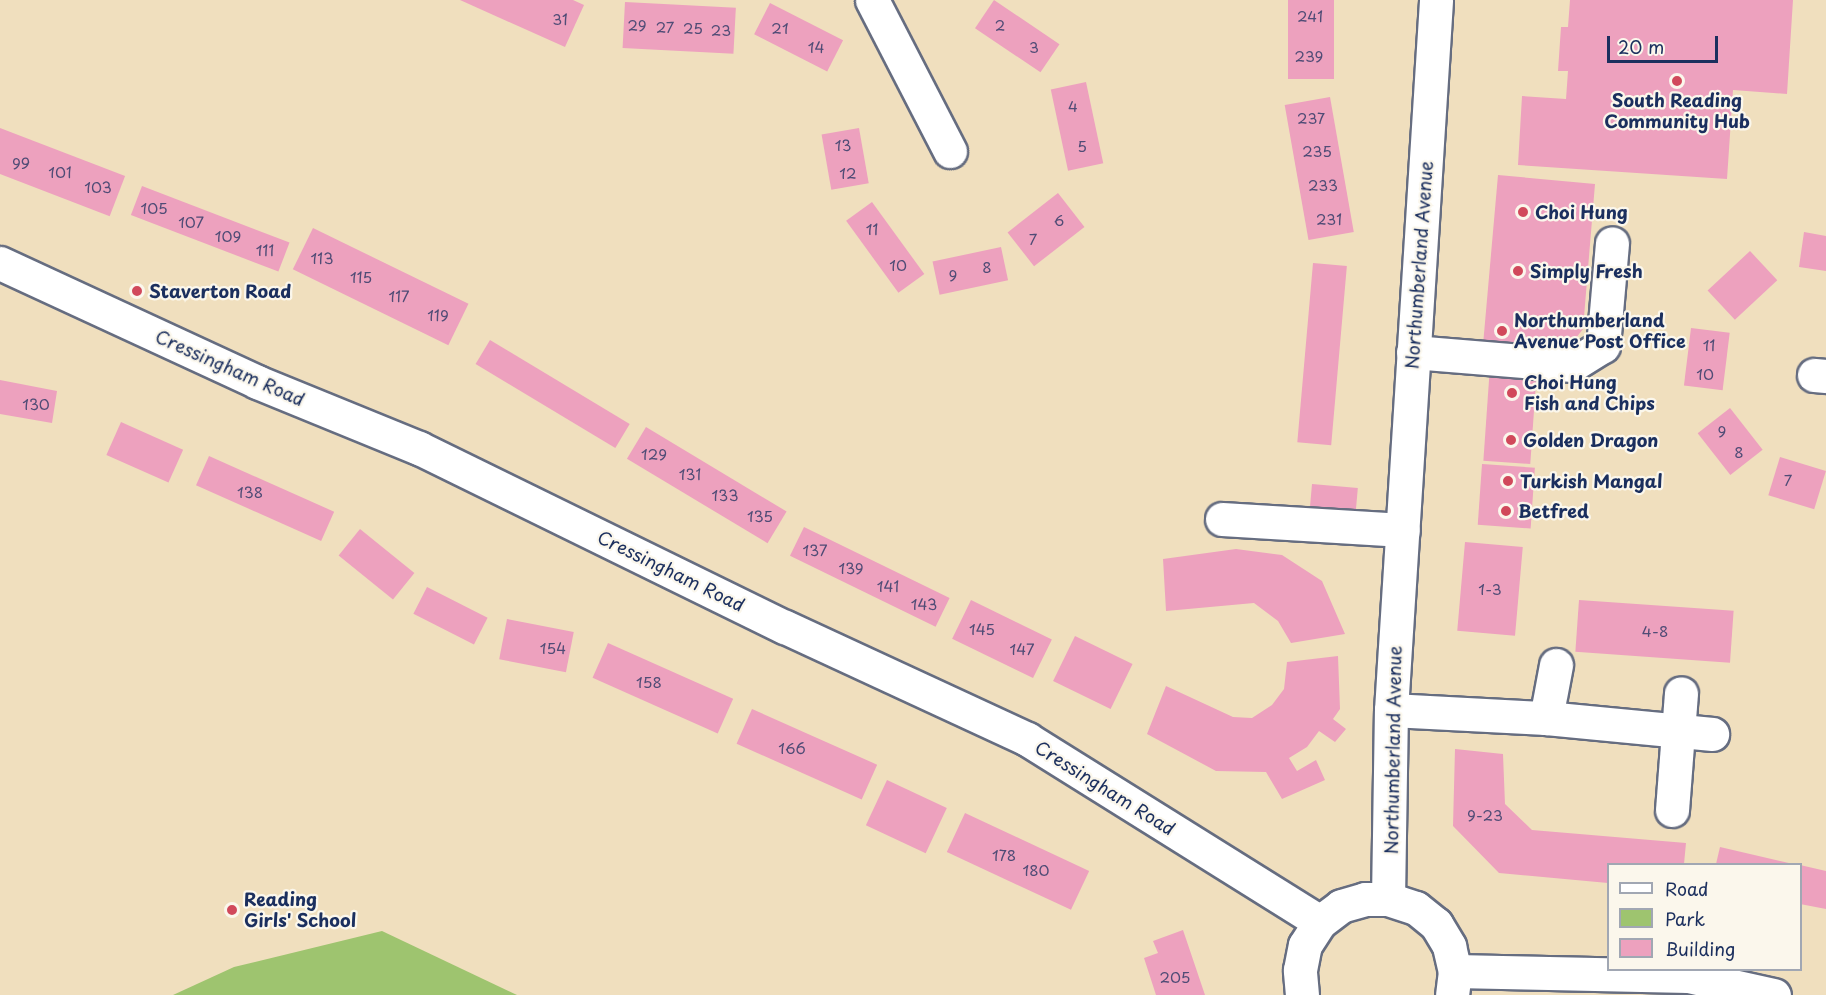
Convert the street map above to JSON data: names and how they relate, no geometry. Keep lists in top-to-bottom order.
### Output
{
  "streets": {
    "street": ["Northumberland Avenue", "Cressingham Road"]
  },
  "places": [
    "South Reading Community Hub",
    "Choi Hung",
    "Simply Fresh",
    "Staverton Road",
    "Northumberland Avenue Post Office",
    "Choi Hung Fish and Chips",
    "Golden Dragon",
    "Turkish Mangal",
    "Betfred",
    "Reading Girls' School"
  ],
  "house_numbers": [
    "241",
    "31",
    "29",
    "2",
    "27",
    "25",
    "21",
    "23",
    "14",
    "3",
    "239",
    "4",
    "237",
    "13",
    "5",
    "235",
    "99",
    "101",
    "12",
    "233",
    "103",
    "105",
    "231",
    "6",
    "107",
    "11",
    "109",
    "7",
    "111",
    "113",
    "10",
    "8",
    "9",
    "115",
    "117",
    "119",
    "11",
    "10",
    "130",
    "9",
    "8",
    "129",
    "131",
    "7",
    "138",
    "133",
    "135",
    "137",
    "139",
    "141",
    "1-3",
    "143",
    "145",
    "4-8",
    "154",
    "147",
    "158",
    "166",
    "9-23",
    "178",
    "180",
    "205"
  ],
  "legend": ["Road", "Park", "Building"],
  "scale_bar": "20 m"
}
